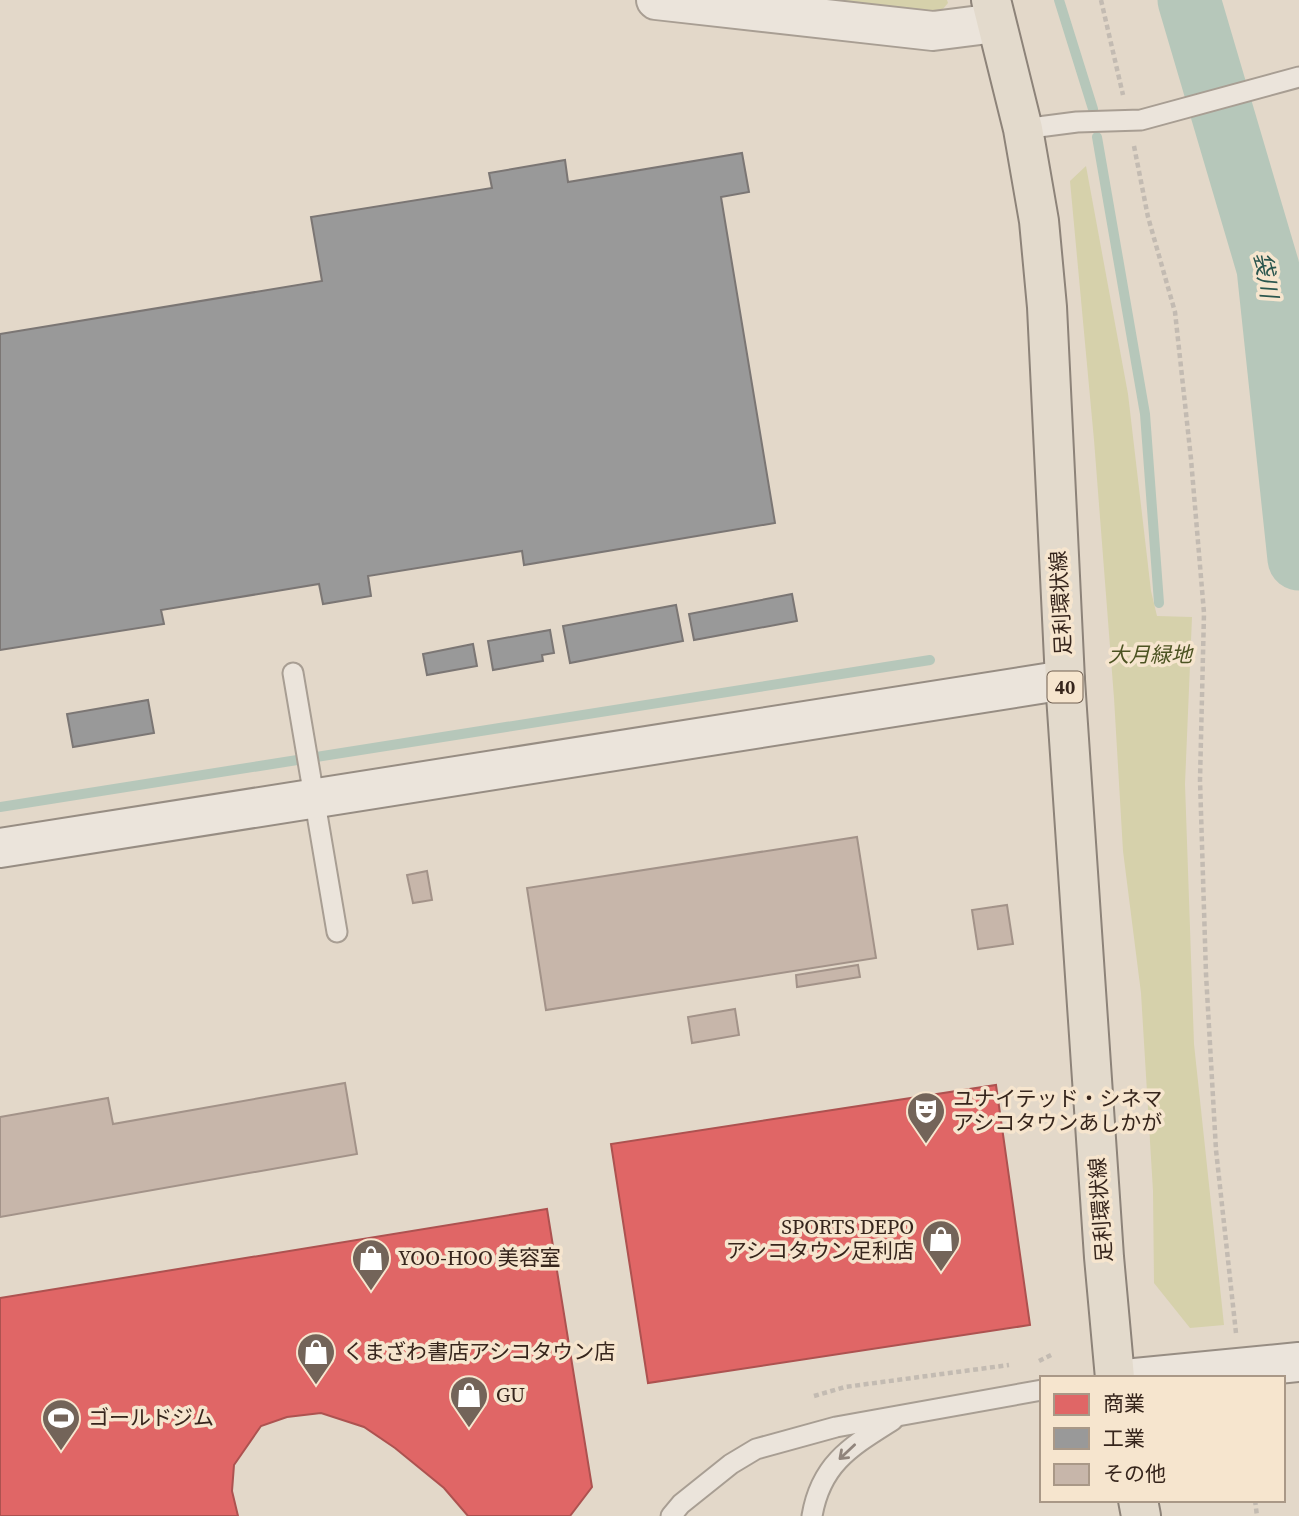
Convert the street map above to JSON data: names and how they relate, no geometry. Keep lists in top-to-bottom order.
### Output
{
  "streets": {
    "main road": ["足利環状線", "40"]
  },
  "water": ["袋川"],
  "parks": ["大月緑地"],
  "places": {
    "theatre": ["ユナイテッド・シネマ アシコタウンあしかが"],
    "shop": [
      "SPORTS DEPO アシコタウン足利店",
      "YOO-HOO 美容室",
      "くまざわ書店アシコタウン店",
      "GU"
    ],
    "sports": ["ゴールドジム"]
  },
  "legend": ["商業", "工業", "その他"]
}
